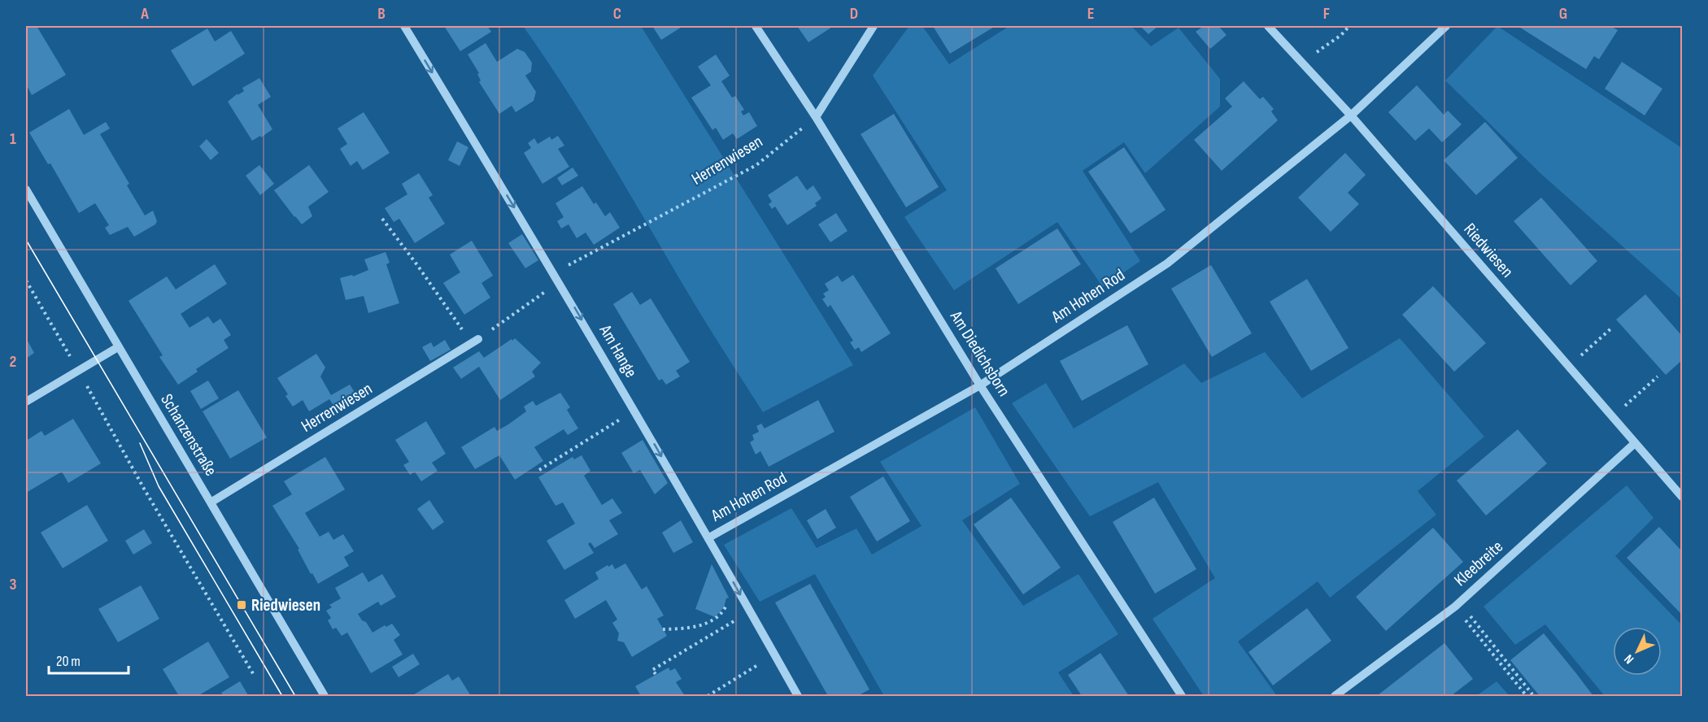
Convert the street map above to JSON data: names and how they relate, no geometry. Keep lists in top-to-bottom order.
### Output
{
  "streets": {
    "street": [
      "Herrenwiesen",
      "Riedwiesen",
      "Am Hohen Rod",
      "Am Hange",
      "Am Diedichsborn",
      "Schanzenstraße",
      "Kleebreite"
    ]
  },
  "crossings": [
    ["Herrenwiesen", "Am Hange"],
    ["Herrenwiesen", "Am Diedichsborn"],
    ["Herrenwiesen", "Schanzenstraße"],
    ["Riedwiesen", "Am Hohen Rod"],
    ["Riedwiesen", "Kleebreite"],
    ["Am Hohen Rod", "Am Hange"],
    ["Am Hohen Rod", "Am Diedichsborn"]
  ],
  "one_way": ["Am Hange"],
  "places": {
    "transit": ["Riedwiesen"]
  },
  "scale_bar": "20 m",
  "north": "bottom left",
  "grid": {
    "columns": [
      "A",
      "B",
      "C",
      "D",
      "E",
      "F",
      "G"
    ],
    "rows": ["1", "2", "3"]
  }
}
